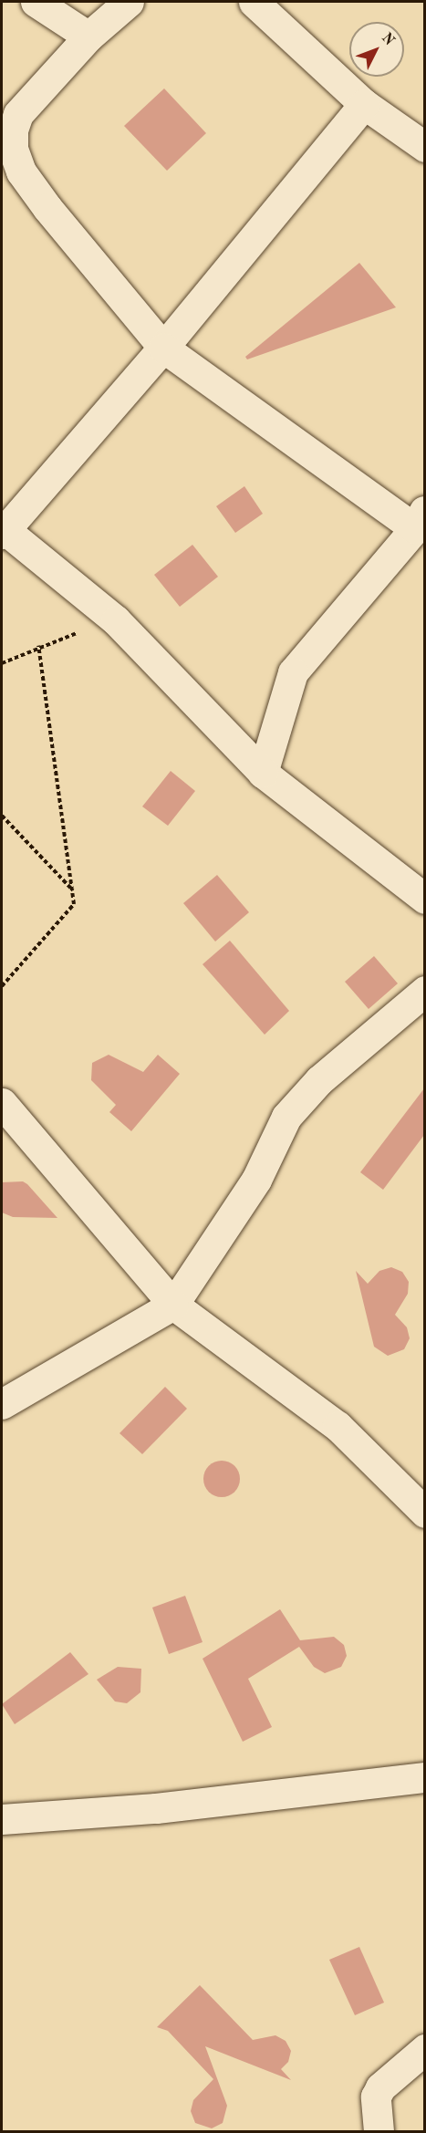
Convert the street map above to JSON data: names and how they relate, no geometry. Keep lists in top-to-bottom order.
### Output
{
  "north": "top right"
}
